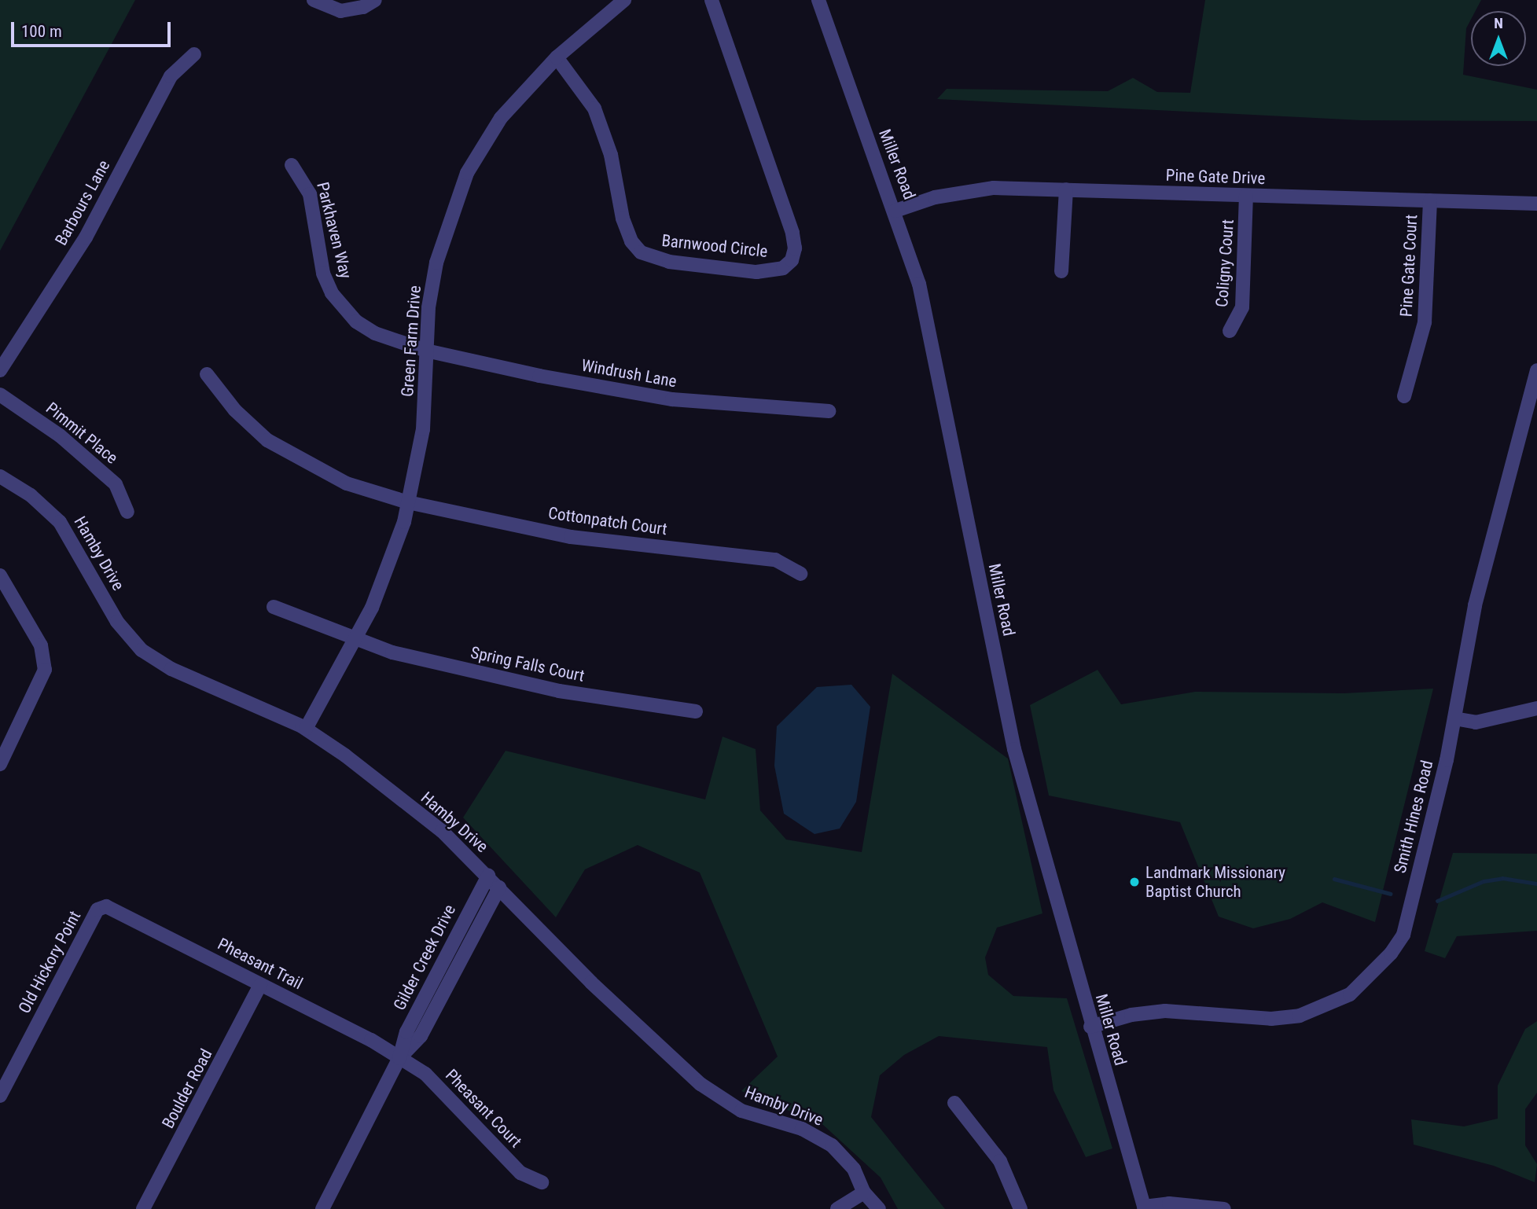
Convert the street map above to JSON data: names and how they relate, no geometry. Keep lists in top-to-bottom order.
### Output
{
  "streets": {
    "street": [
      "Miller Road",
      "Pine Gate Drive",
      "Barbours Lane",
      "Parkhaven Way",
      "Barnwood Circle",
      "Coligny Court",
      "Pine Gate Court",
      "Green Farm Drive",
      "Windrush Lane",
      "Pimmit Place",
      "Cottonpatch Court",
      "Hamby Drive",
      "Spring Falls Court",
      "Smith Hines Road",
      "Gilder Creek Drive",
      "Old Hickory Point",
      "Pheasant Trail",
      "Boulder Road",
      "Pheasant Court"
    ]
  },
  "crossings": [
    ["Miller Road", "Pine Gate Drive"],
    ["Miller Road", "Smith Hines Road"],
    ["Pine Gate Drive", "Coligny Court"],
    ["Pine Gate Drive", "Pine Gate Court"],
    ["Parkhaven Way", "Green Farm Drive"],
    ["Parkhaven Way", "Windrush Lane"],
    ["Barnwood Circle", "Green Farm Drive"],
    ["Green Farm Drive", "Windrush Lane"],
    ["Green Farm Drive", "Cottonpatch Court"],
    ["Green Farm Drive", "Hamby Drive"],
    ["Green Farm Drive", "Spring Falls Court"],
    ["Hamby Drive", "Gilder Creek Drive"],
    ["Gilder Creek Drive", "Pheasant Trail"],
    ["Gilder Creek Drive", "Pheasant Court"],
    ["Old Hickory Point", "Pheasant Trail"],
    ["Pheasant Trail", "Boulder Road"],
    ["Pheasant Trail", "Pheasant Court"]
  ],
  "places": ["Landmark Missionary Baptist Church"],
  "scale_bar": "100 m",
  "north": "top"
}
